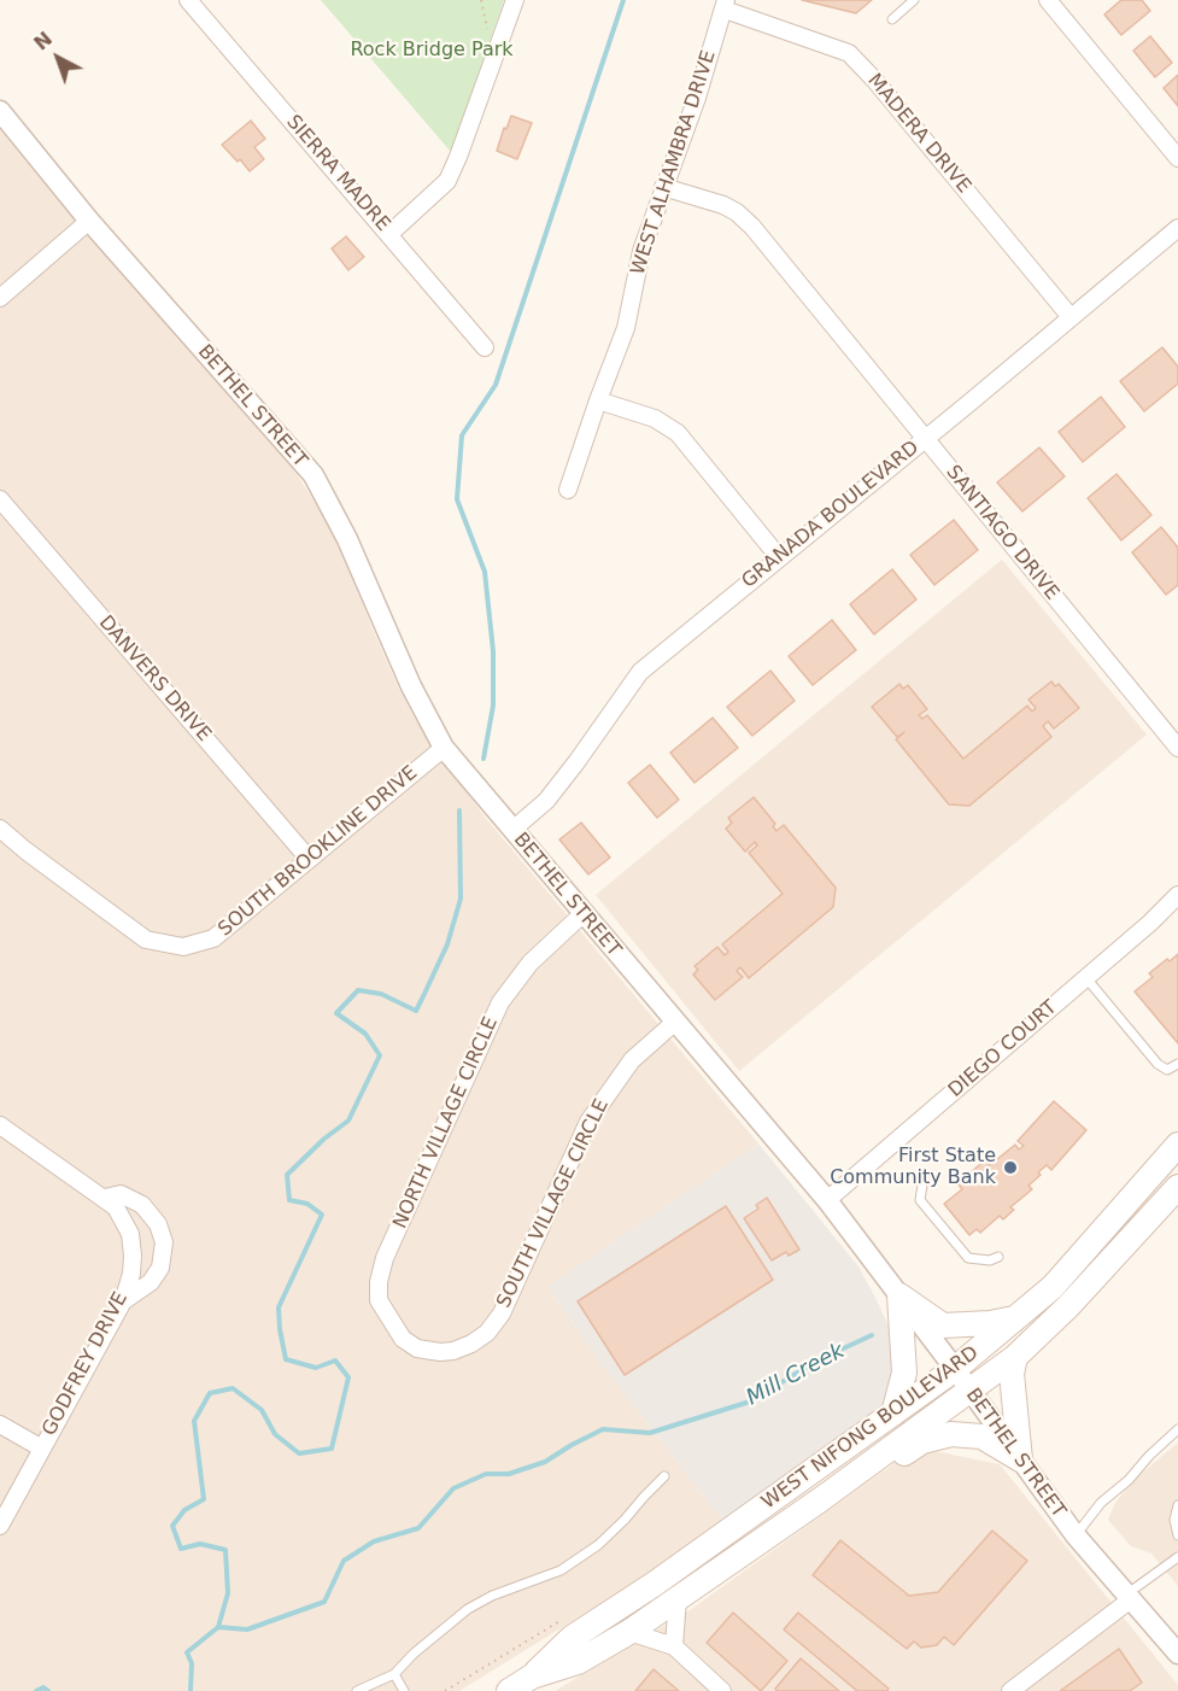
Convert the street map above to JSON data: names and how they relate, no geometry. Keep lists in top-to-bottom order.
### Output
{
  "streets": {
    "main road": ["WEST NIFONG BOULEVARD"],
    "street": [
      "MADERA DRIVE",
      "WEST ALHAMBRA DRIVE",
      "SIERRA MADRE",
      "BETHEL STREET",
      "GRANADA BOULEVARD",
      "SANTIAGO DRIVE",
      "DANVERS DRIVE",
      "SOUTH BROOKLINE DRIVE",
      "DIEGO COURT",
      "NORTH VILLAGE CIRCLE",
      "SOUTH VILLAGE CIRCLE",
      "GODFREY DRIVE"
    ]
  },
  "crossings": [
    ["MADERA DRIVE", "WEST ALHAMBRA DRIVE"],
    ["MADERA DRIVE", "GRANADA BOULEVARD"],
    ["WEST ALHAMBRA DRIVE", "SANTIAGO DRIVE"],
    ["BETHEL STREET", "GRANADA BOULEVARD"],
    ["BETHEL STREET", "SOUTH BROOKLINE DRIVE"],
    ["BETHEL STREET", "DIEGO COURT"],
    ["BETHEL STREET", "NORTH VILLAGE CIRCLE"],
    ["BETHEL STREET", "SOUTH VILLAGE CIRCLE"],
    ["BETHEL STREET", "WEST NIFONG BOULEVARD"],
    ["GRANADA BOULEVARD", "SANTIAGO DRIVE"],
    ["DANVERS DRIVE", "SOUTH BROOKLINE DRIVE"],
    ["NORTH VILLAGE CIRCLE", "SOUTH VILLAGE CIRCLE"]
  ],
  "water": ["Mill Creek"],
  "parks": ["Rock Bridge Park"],
  "places": ["First State Community Bank"],
  "north": "top left"
}
